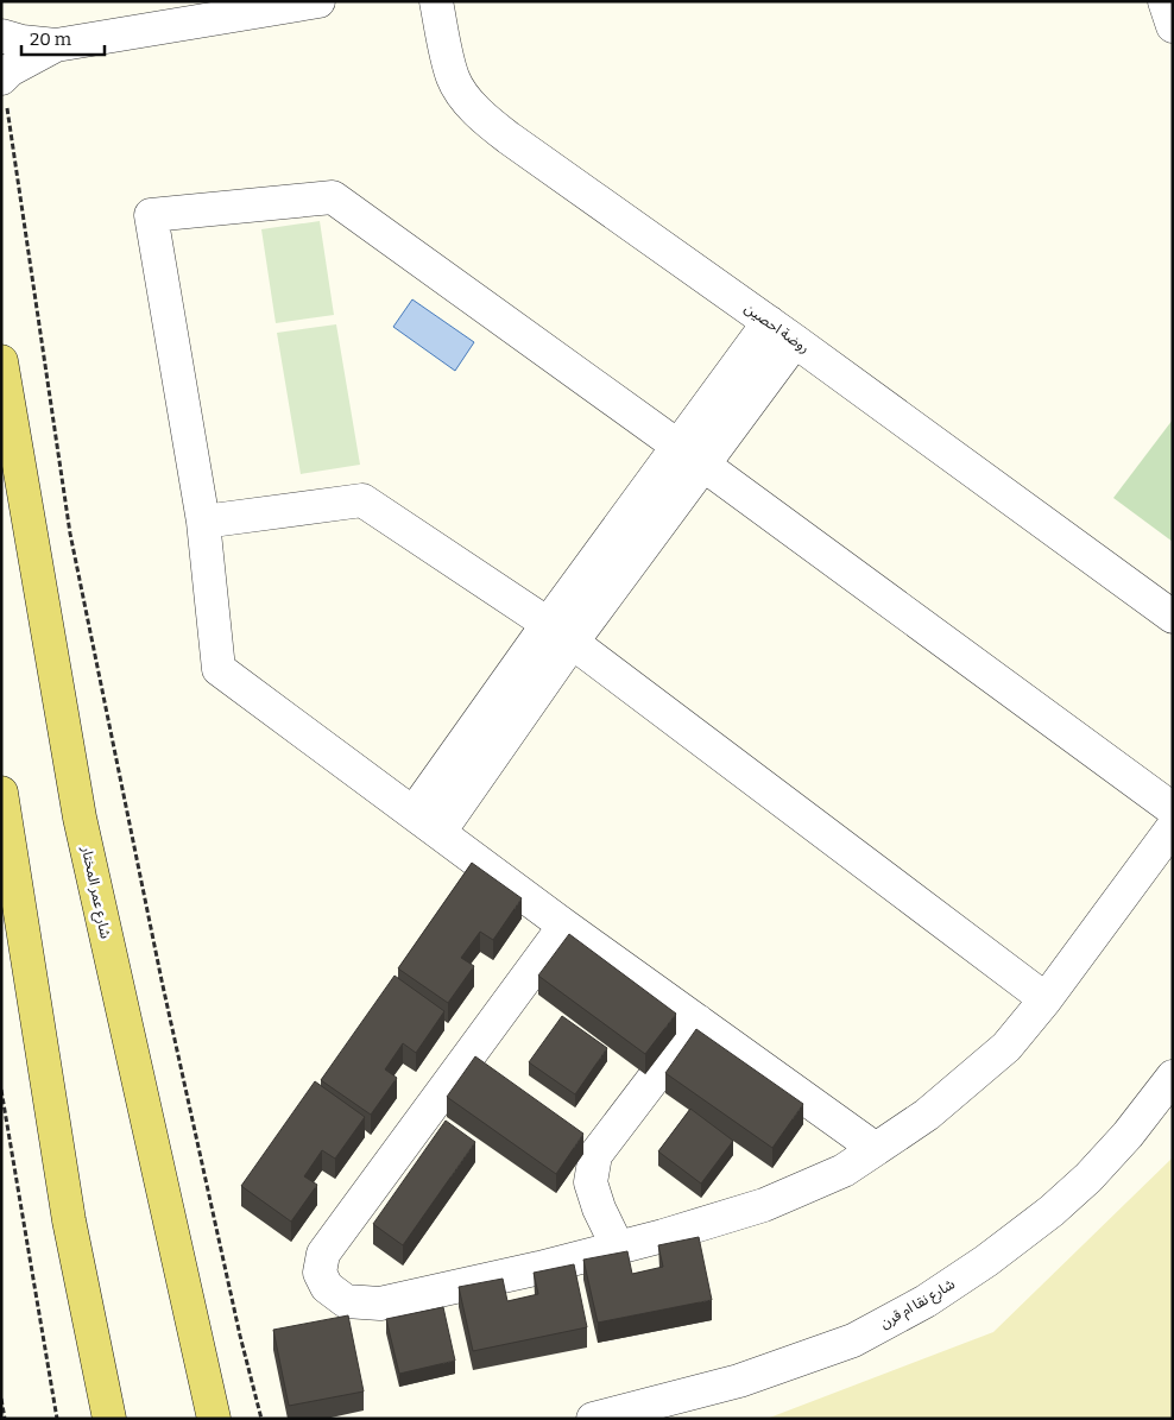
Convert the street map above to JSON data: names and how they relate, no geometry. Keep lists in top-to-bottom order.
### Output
{
  "streets": {
    "main road": ["شارع عمر المختار"],
    "street": ["روضة احصين", "شارع نقا ام قرن"]
  },
  "scale_bar": "20 m"
}
